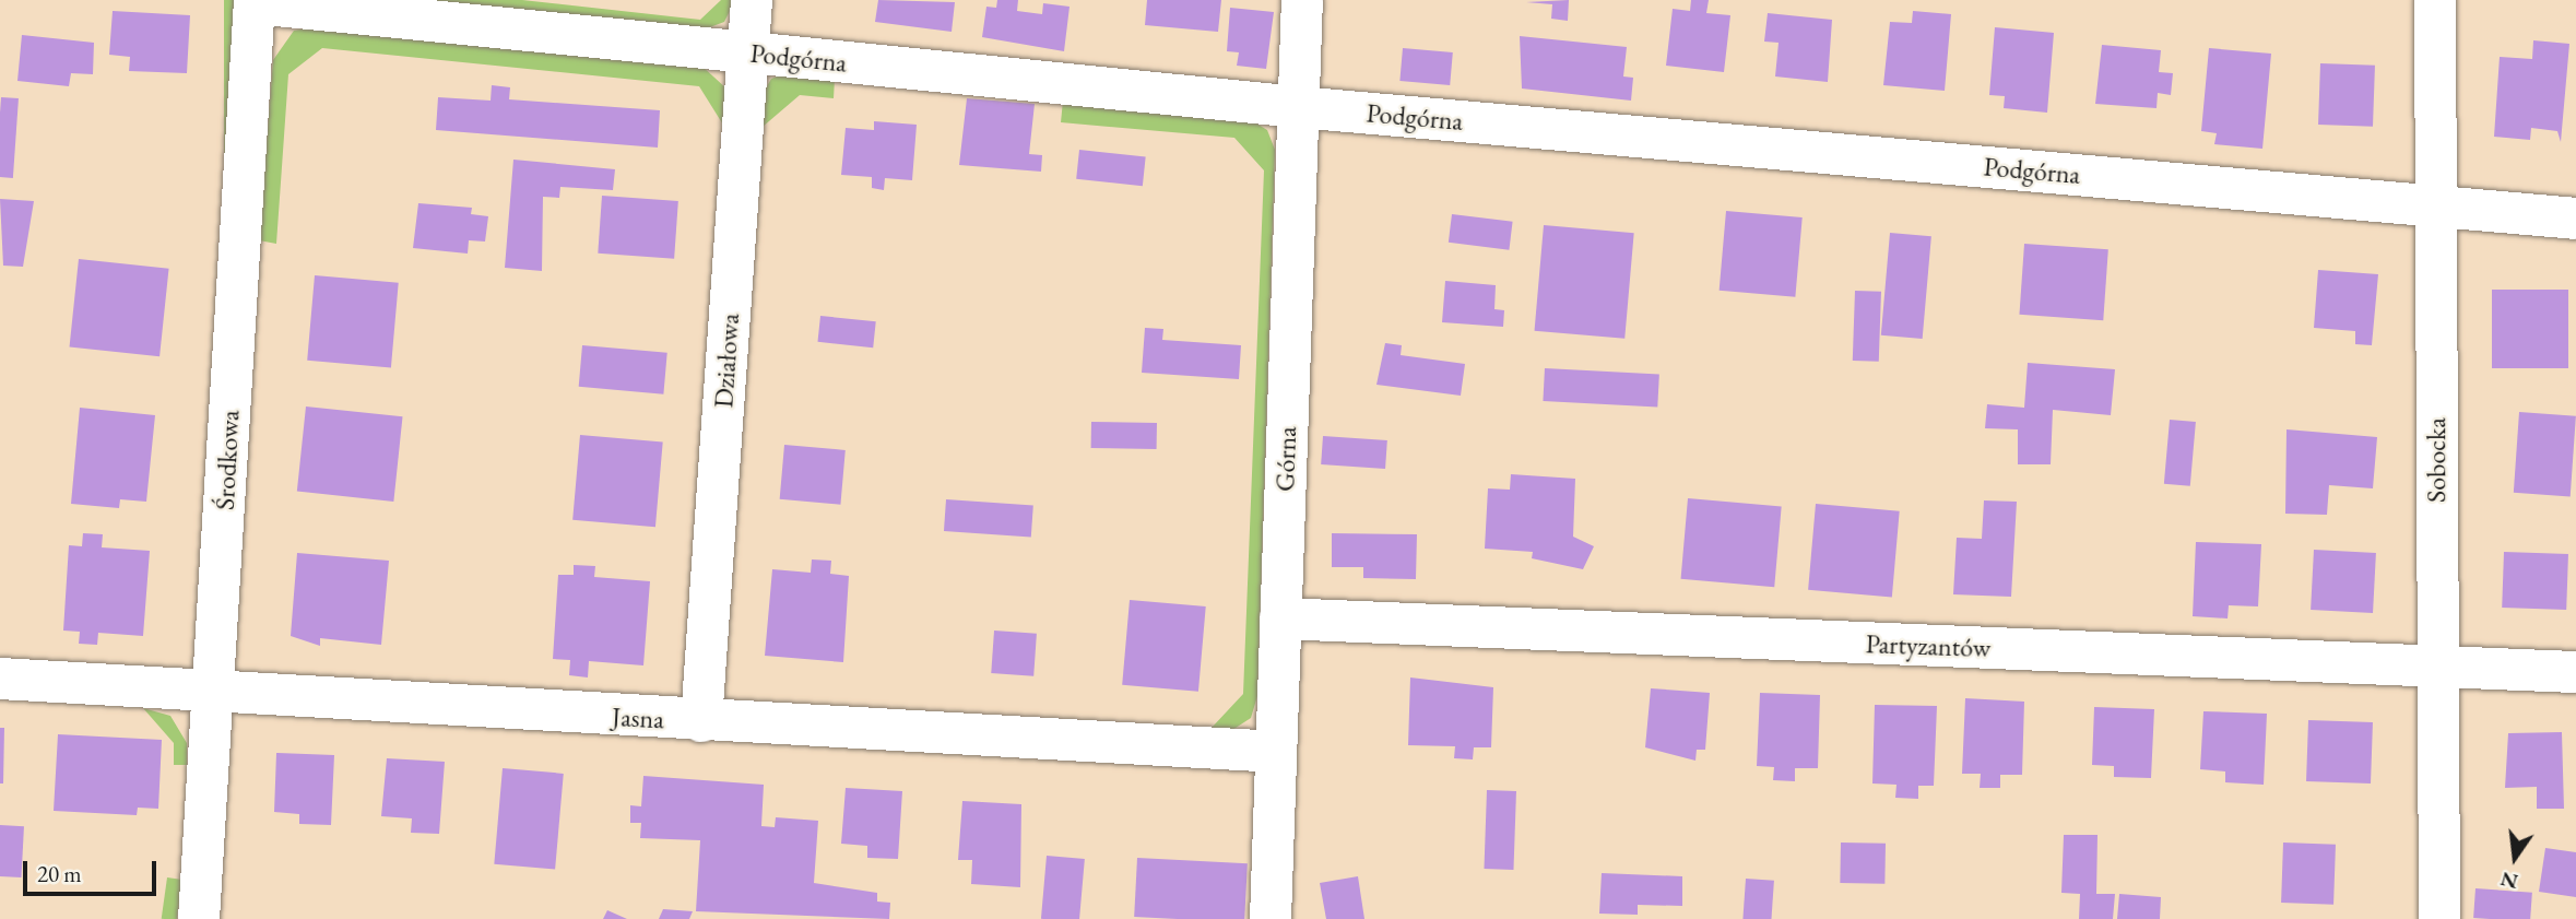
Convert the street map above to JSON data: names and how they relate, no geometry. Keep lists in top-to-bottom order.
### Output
{
  "streets": {
    "street": [
      "Podgórna",
      "Działowa",
      "Górna",
      "Środkowa",
      "Sobocka",
      "Partyzantów",
      "Jasna"
    ]
  },
  "crossings": [
    ["Podgórna", "Działowa"],
    ["Podgórna", "Górna"],
    ["Podgórna", "Środkowa"],
    ["Podgórna", "Sobocka"],
    ["Działowa", "Jasna"],
    ["Górna", "Partyzantów"],
    ["Górna", "Jasna"],
    ["Środkowa", "Jasna"],
    ["Sobocka", "Partyzantów"]
  ],
  "scale_bar": "20 m",
  "north": "bottom"
}
